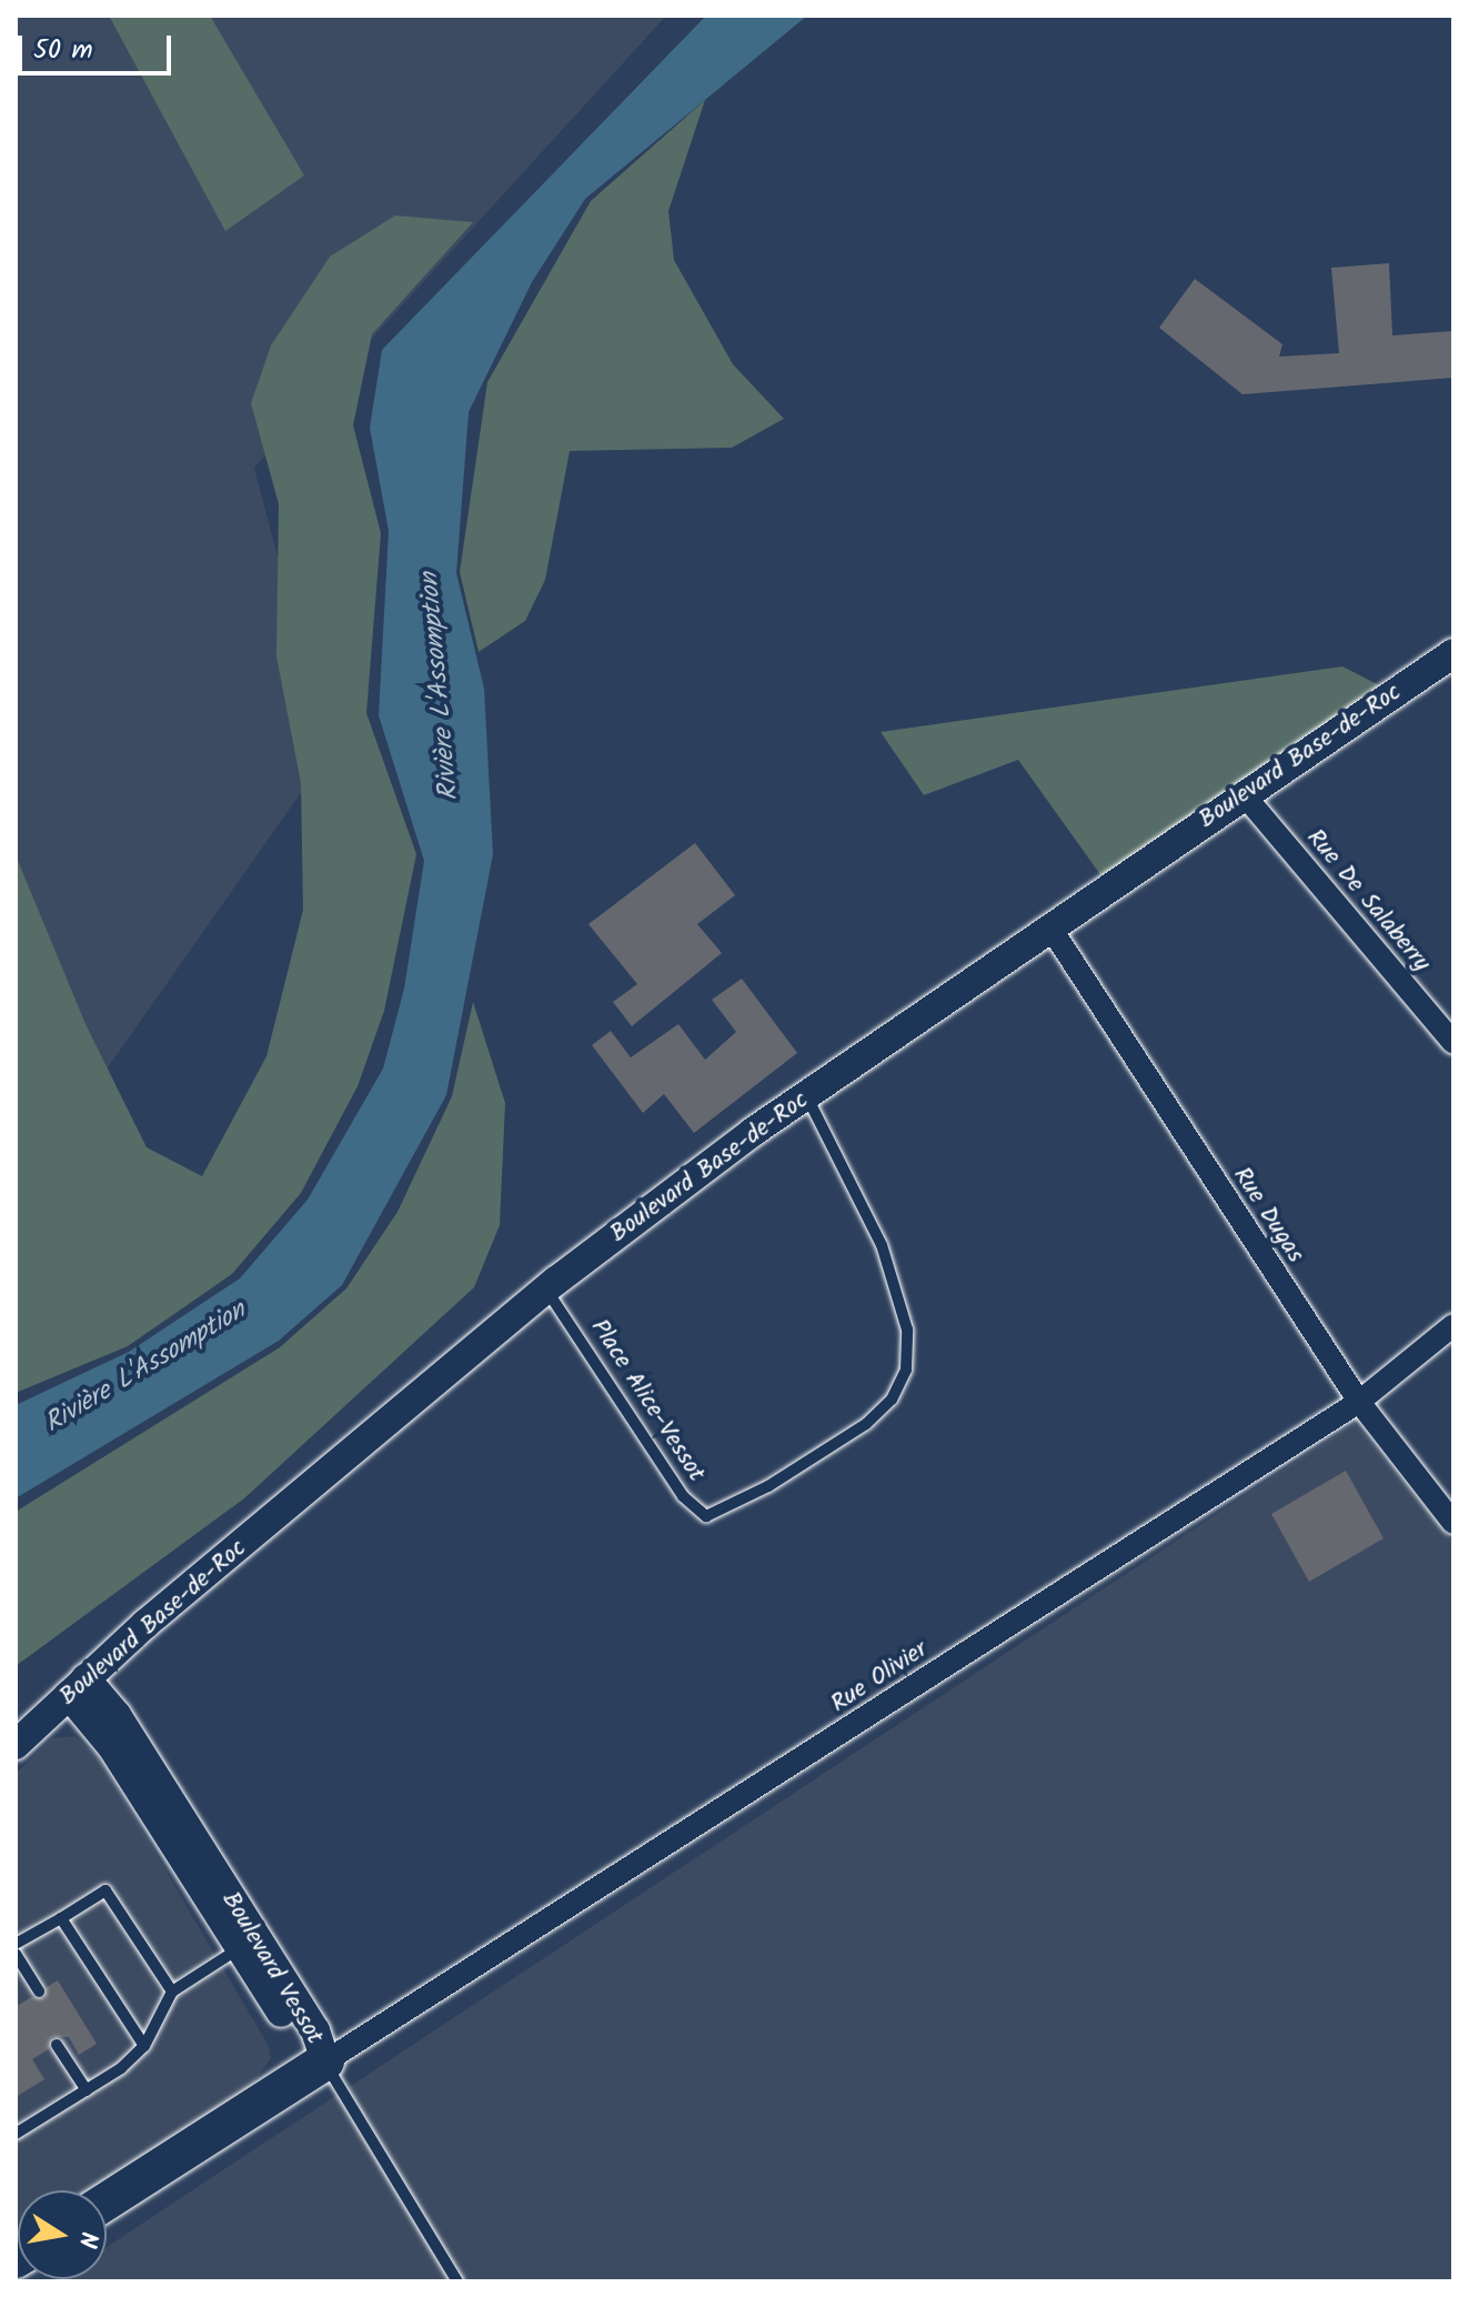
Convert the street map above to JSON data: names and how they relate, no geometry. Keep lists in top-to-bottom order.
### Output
{
  "streets": {
    "street": [
      "Boulevard Base-de-Roc",
      "Rue De Salaberry",
      "Rue Dugas",
      "Rue Olivier",
      "Boulevard Vessot"
    ],
    "lane": ["Place Alice-Vessot"]
  },
  "crossings": [
    ["Boulevard Base-de-Roc", "Rue De Salaberry"],
    ["Boulevard Base-de-Roc", "Rue Dugas"],
    ["Boulevard Base-de-Roc", "Place Alice-Vessot"],
    ["Boulevard Base-de-Roc", "Boulevard Vessot"],
    ["Rue Dugas", "Rue Olivier"],
    ["Rue Olivier", "Boulevard Vessot"]
  ],
  "water": ["Rivière L'Assomption"],
  "scale_bar": "50 m",
  "north": "right"
}
